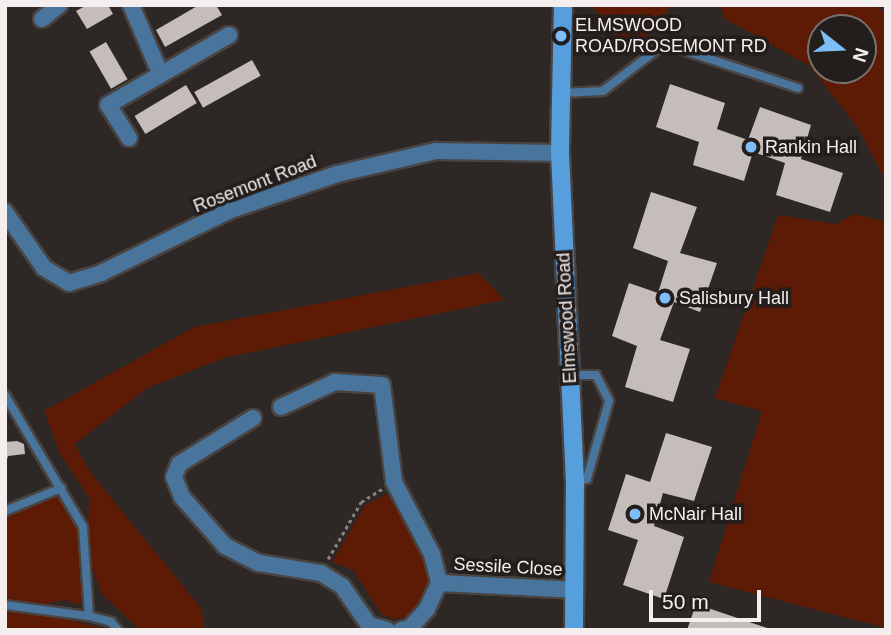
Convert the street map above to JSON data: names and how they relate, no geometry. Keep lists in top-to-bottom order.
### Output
{
  "streets": {
    "street": ["Rosemont Road", "Elmswood Road", "Sessile Close"]
  },
  "crossings": [
    ["Rosemont Road", "Elmswood Road"],
    ["Elmswood Road", "Sessile Close"]
  ],
  "places": [
    "ELMSWOOD ROAD/ROSEMONT RD",
    "Rankin Hall",
    "Salisbury Hall",
    "McNair Hall"
  ],
  "scale_bar": "50 m",
  "north": "right"
}
